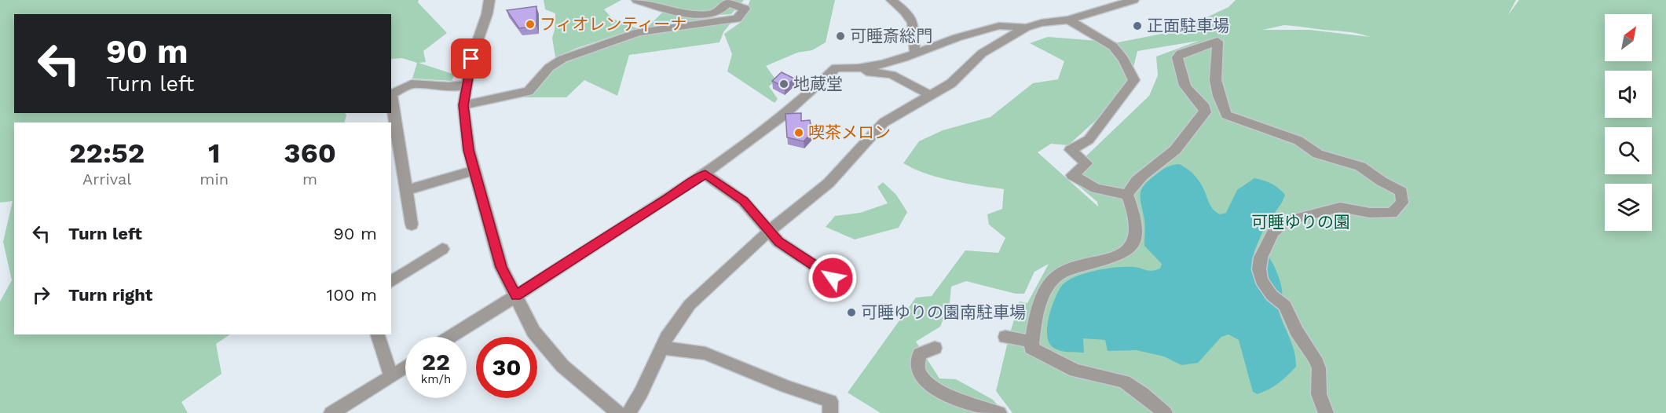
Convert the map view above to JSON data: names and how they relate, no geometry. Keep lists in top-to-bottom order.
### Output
{
  "parks": ["可睡ゆりの園"],
  "places": [
    "フィオレンティーナ",
    "正面駐車場",
    "可睡斎総門",
    "地蔵堂",
    "喫茶メロン",
    "可睡ゆりの園南駐車場"
  ],
  "north": "top right",
  "page": {
    "turn": ["90 m", "Turn left"],
    "eta": [
      "22:52",
      "Arrival",
      "1",
      "min",
      "360",
      "m"
    ],
    "list": [
      {
        "name": "Turn left",
        "value": "90 m"
      },
      {
        "name": "Turn right",
        "value": "100 m"
      }
    ],
    "speed": "22 km/h",
    "limit": "30"
  }
}
